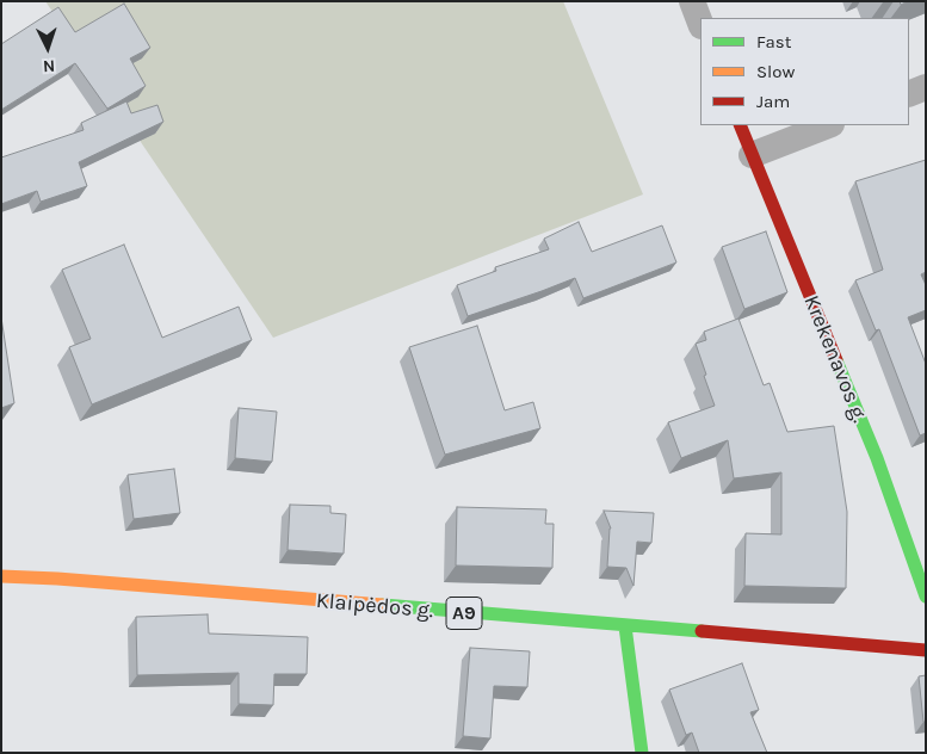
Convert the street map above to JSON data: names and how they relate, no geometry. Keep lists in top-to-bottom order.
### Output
{
  "streets": {
    "main road": ["Krekenavos g.", "Klaipėdos g.", "A9"]
  },
  "legend": ["Fast", "Slow", "Jam"],
  "north": "bottom"
}
